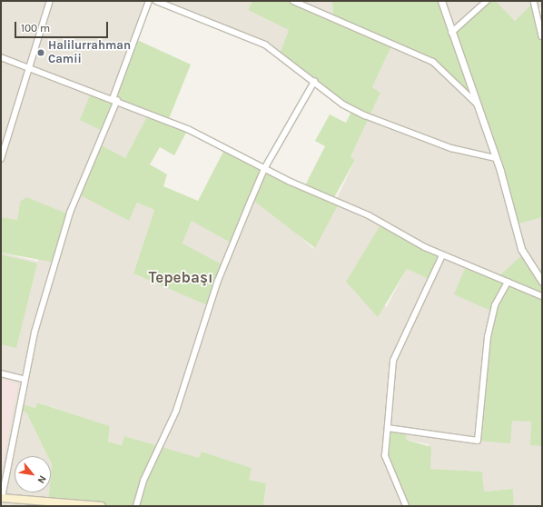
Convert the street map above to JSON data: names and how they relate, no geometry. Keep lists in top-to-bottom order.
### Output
{
  "districts": ["Tepebaşı"],
  "places": ["Halilurrahman Camii"],
  "scale_bar": "100 m",
  "north": "bottom right"
}
